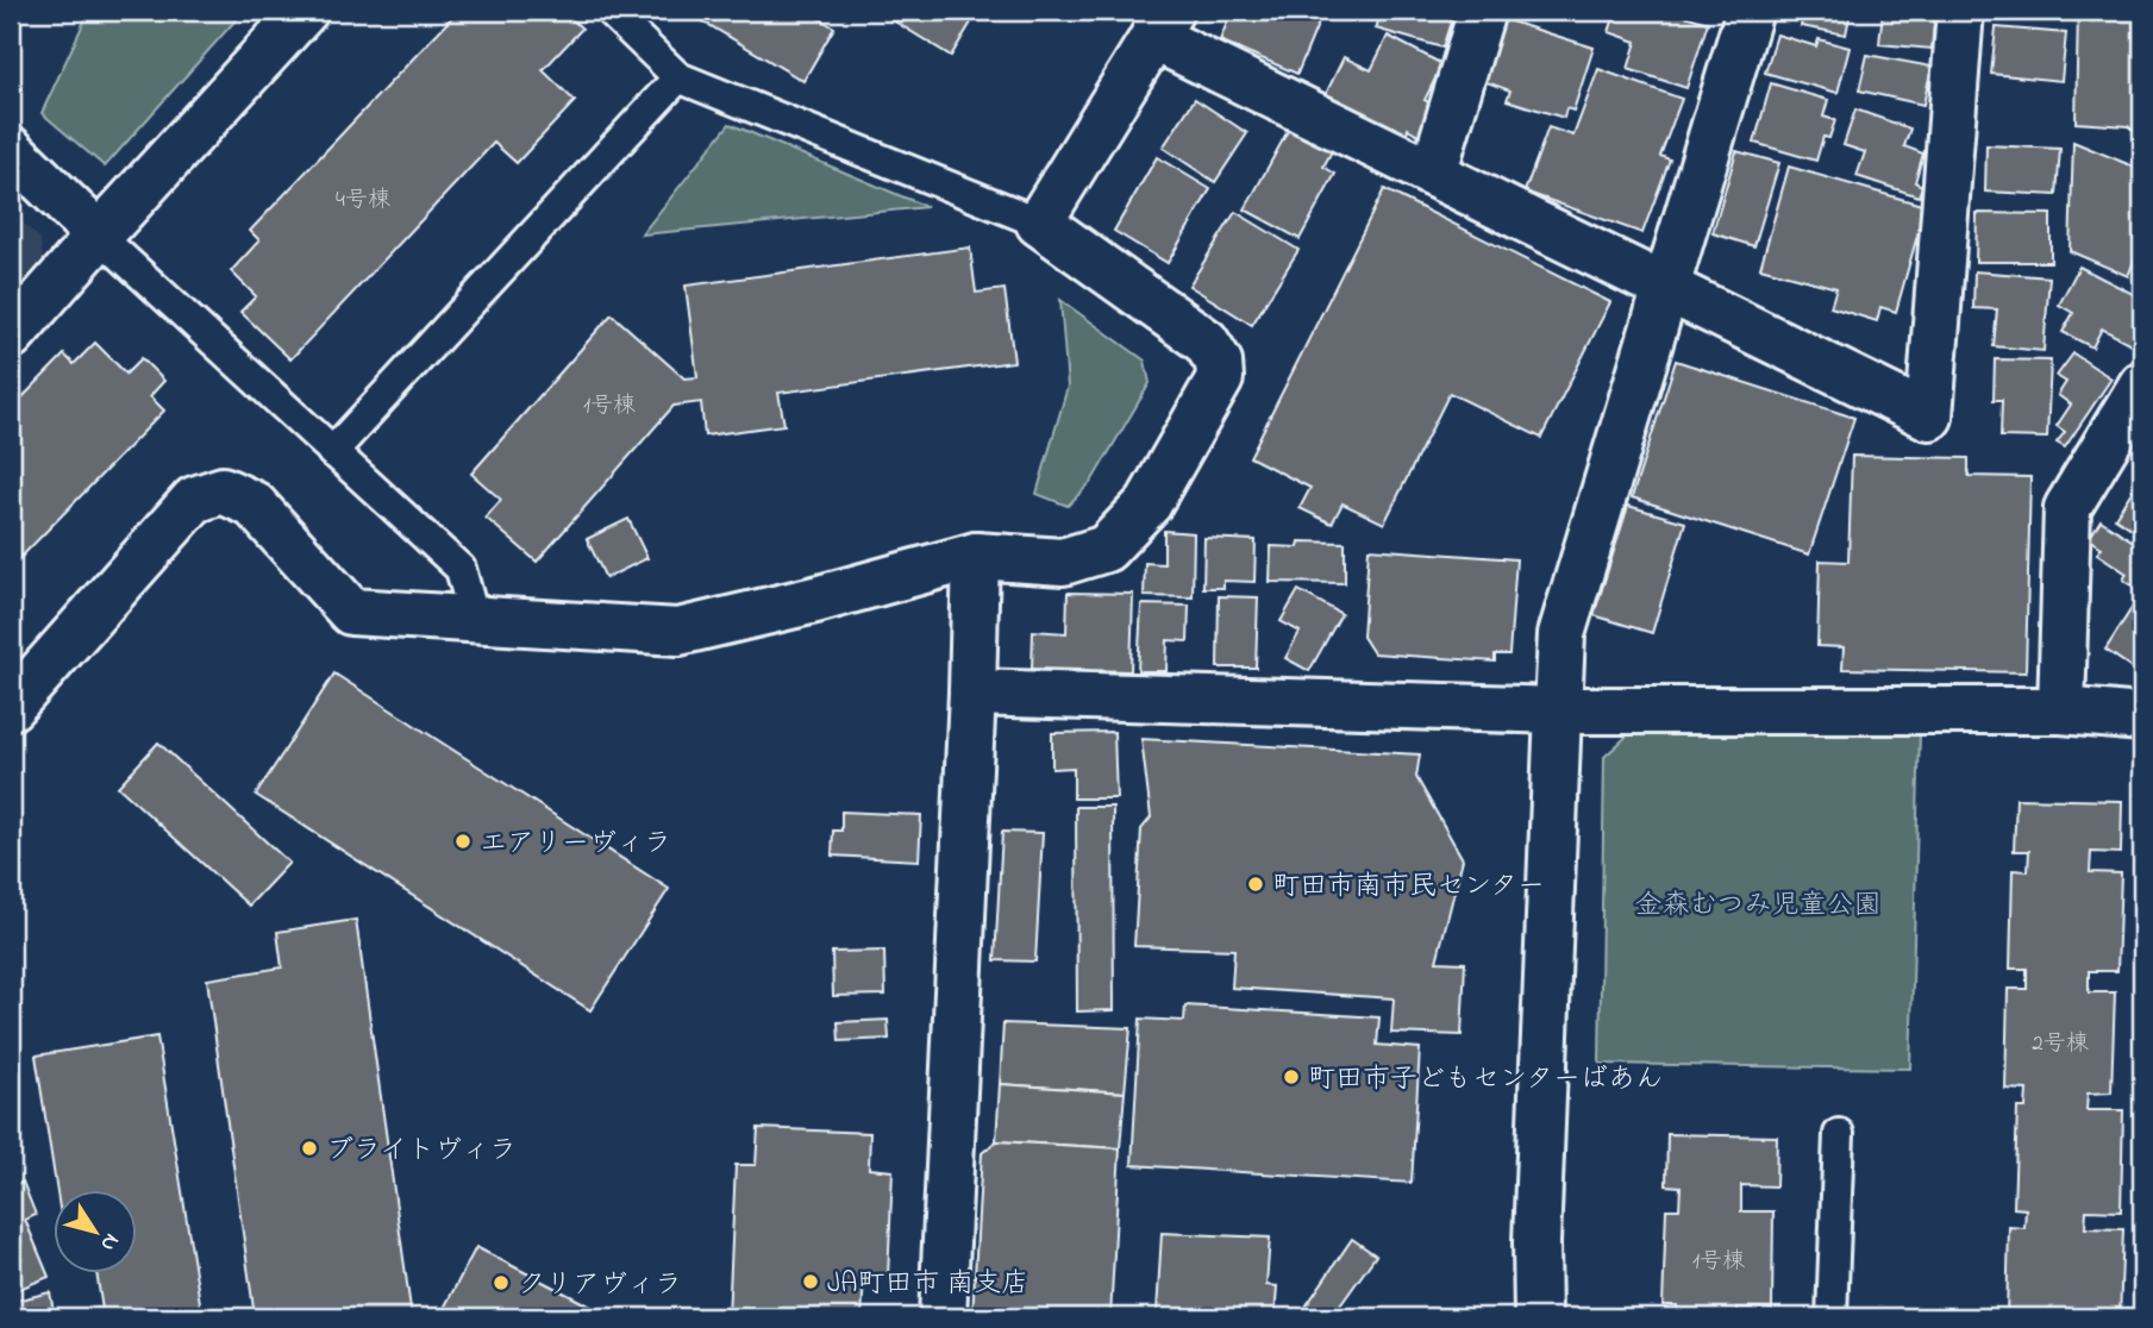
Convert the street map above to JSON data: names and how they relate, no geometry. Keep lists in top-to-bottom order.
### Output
{
  "parks": ["金森むつみ児童公園"],
  "places": [
    "エアリーヴィラ",
    "町田市南市民センター",
    "町田市子どもセンターばあん",
    "ブライトヴィラ",
    "JA町田市 南支店",
    "クリアヴィラ"
  ],
  "house_numbers": [
    "4号棟",
    "1号棟",
    "2号棟",
    "1号棟"
  ],
  "north": "bottom right"
}
